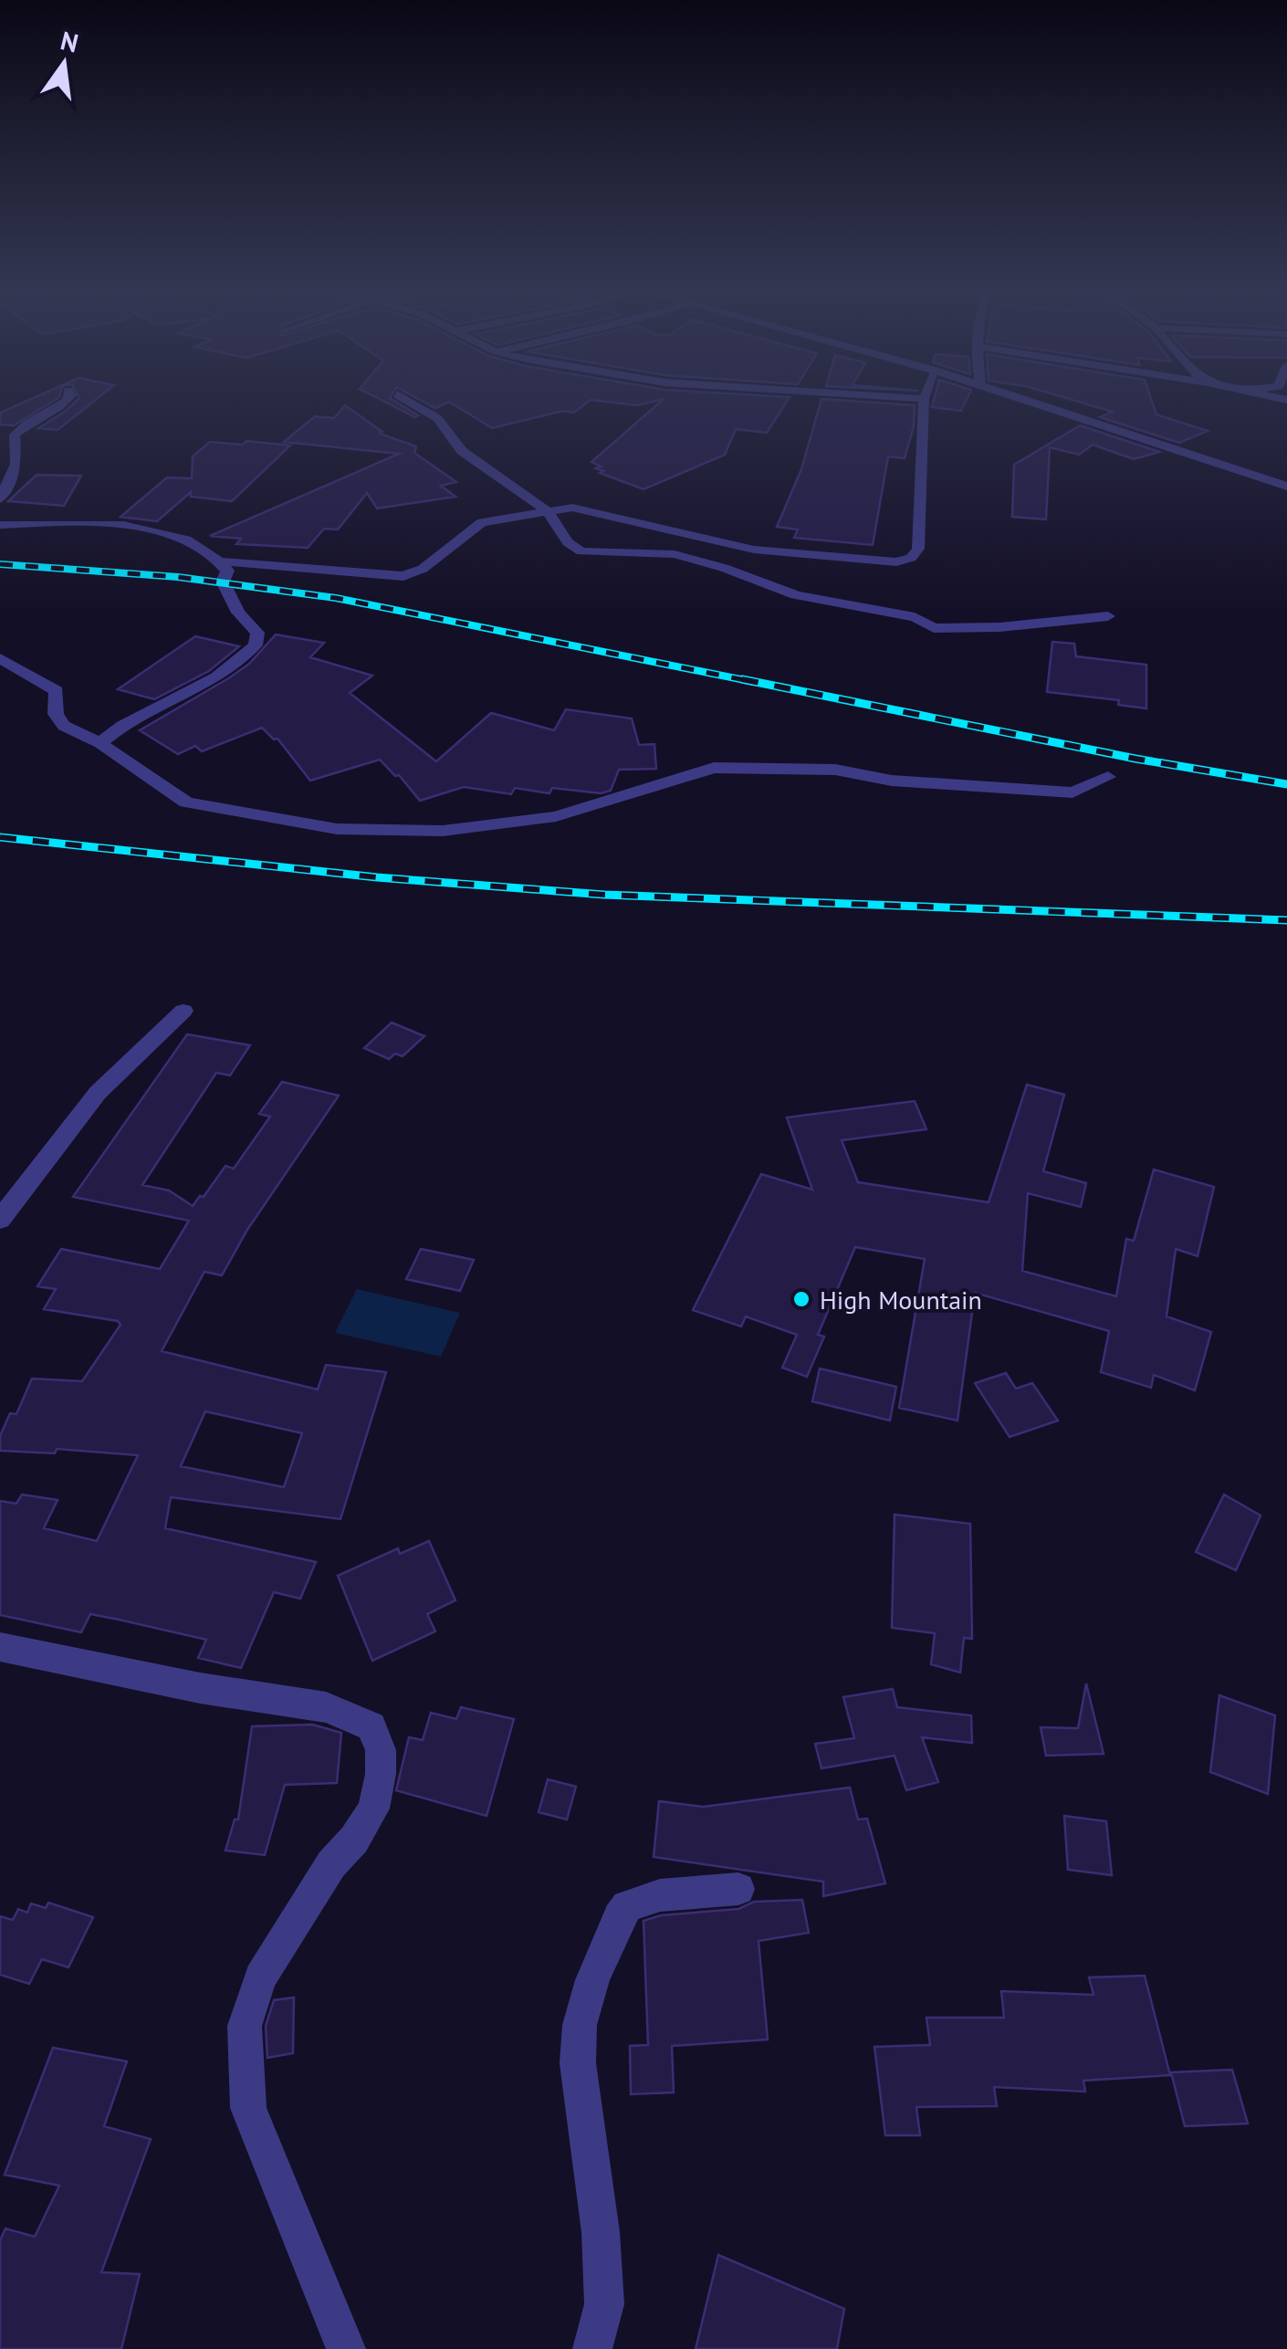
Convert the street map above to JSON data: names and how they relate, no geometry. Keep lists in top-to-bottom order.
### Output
{
  "places": ["High Mountain"],
  "north": "top"
}
